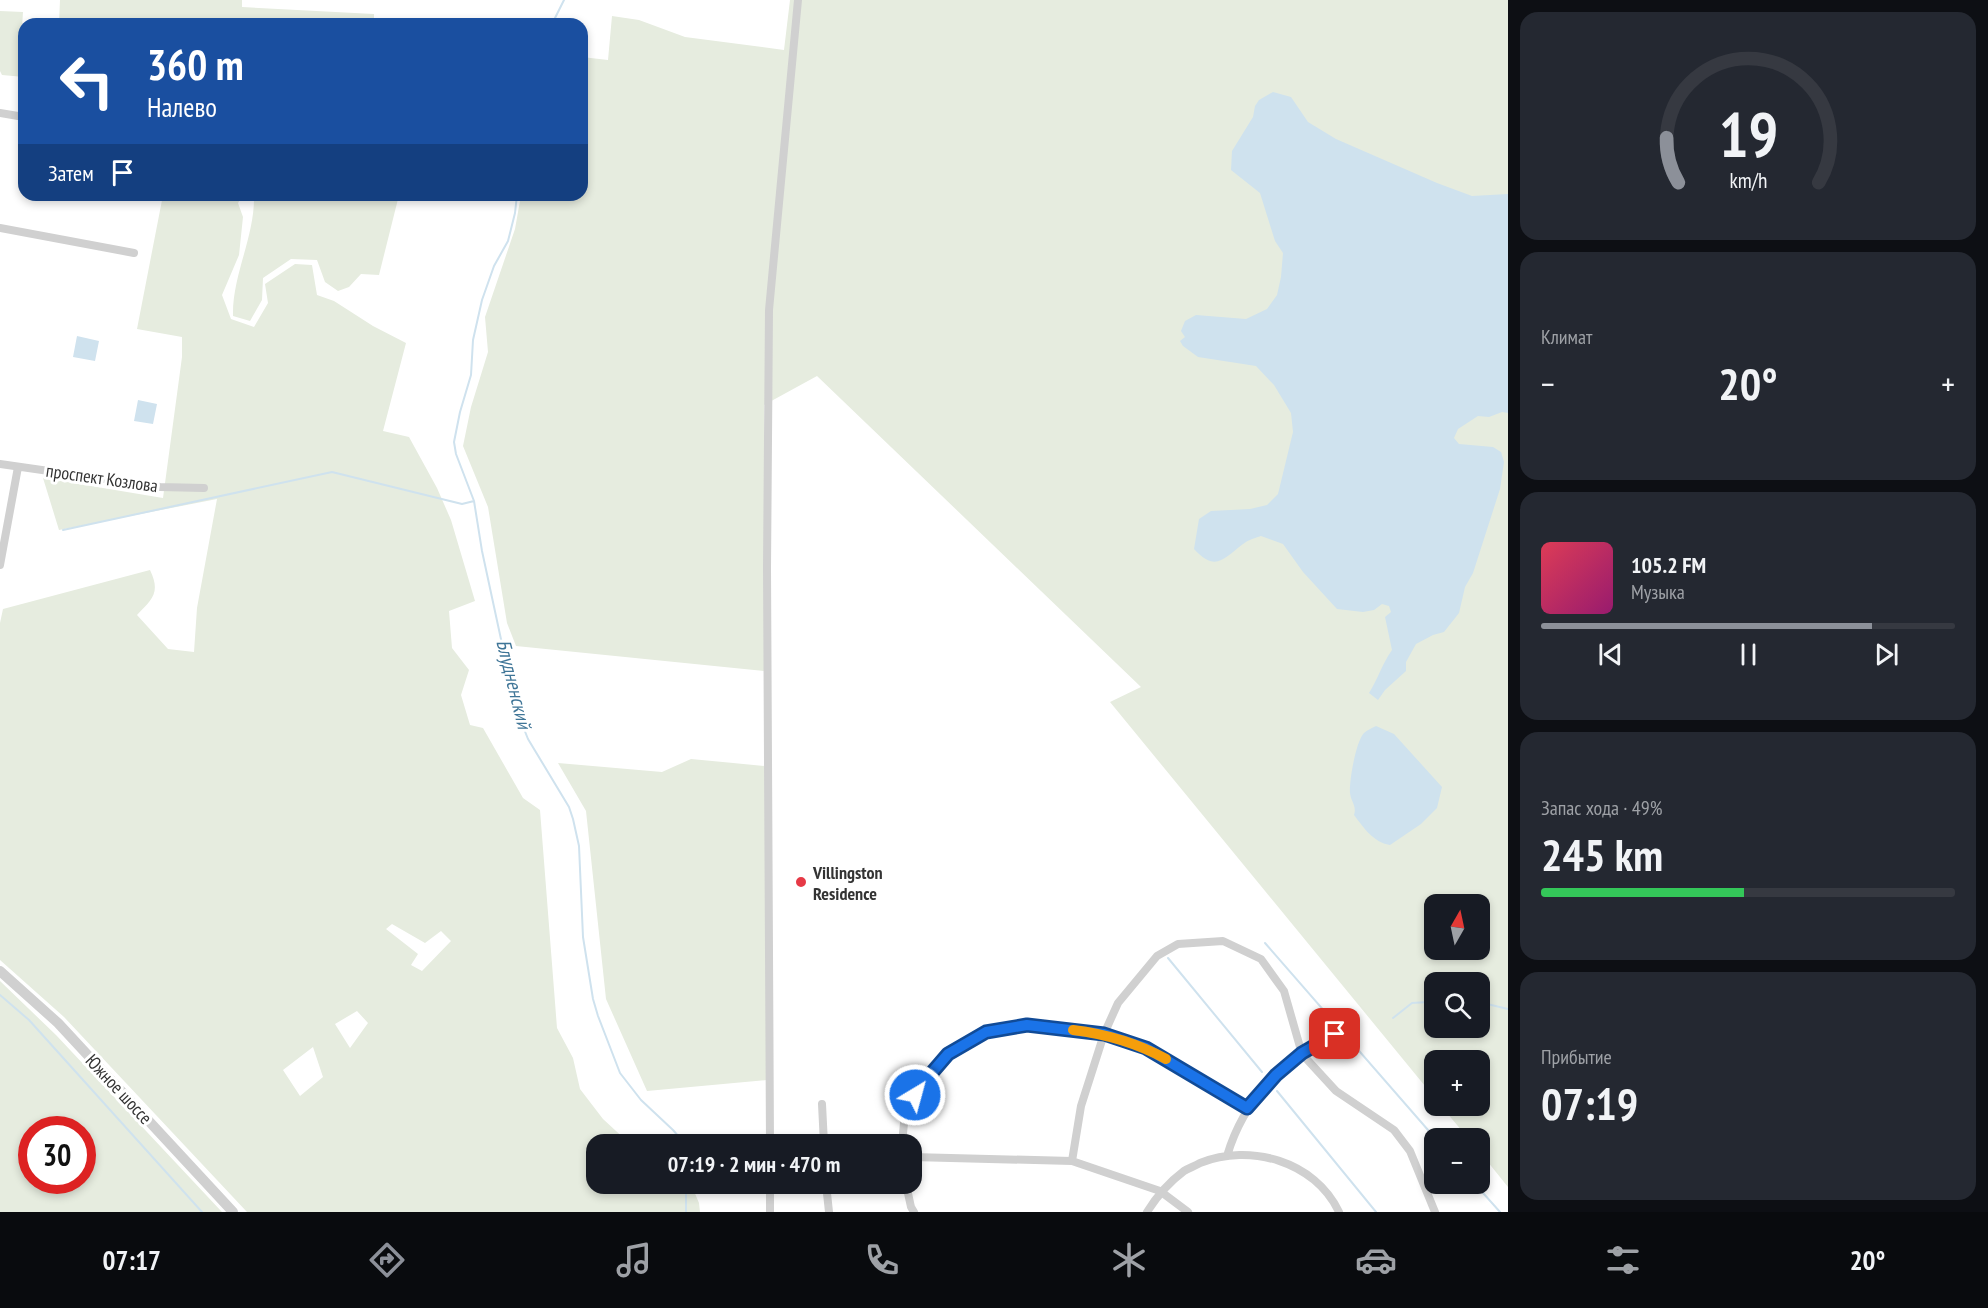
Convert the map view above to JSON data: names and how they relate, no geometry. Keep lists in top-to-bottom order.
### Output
{
  "streets": {
    "street": ["проспект Козлова", "Южное шоссе"]
  },
  "water": ["Блудненский"],
  "places": ["Villingston Residence"],
  "north": "top",
  "page": {
    "turn": ["360 m", "Налево"],
    "then": "Затем",
    "tile": [
      "Климат",
      ["Запас хода · 49%", "245 km"],
      ["Прибытие", "07:19"]
    ],
    "heat": ["−", "20°", "+"],
    "song": ["105.2 FM", "Музыка"],
    "map_buttons": ["+", "−"],
    "limit": "30",
    "trip": "07:19 · 2 мин · 470 m",
    "tabs": ["07:17", "20°"],
    "gauge": ["19", "km/h"]
  }
}
